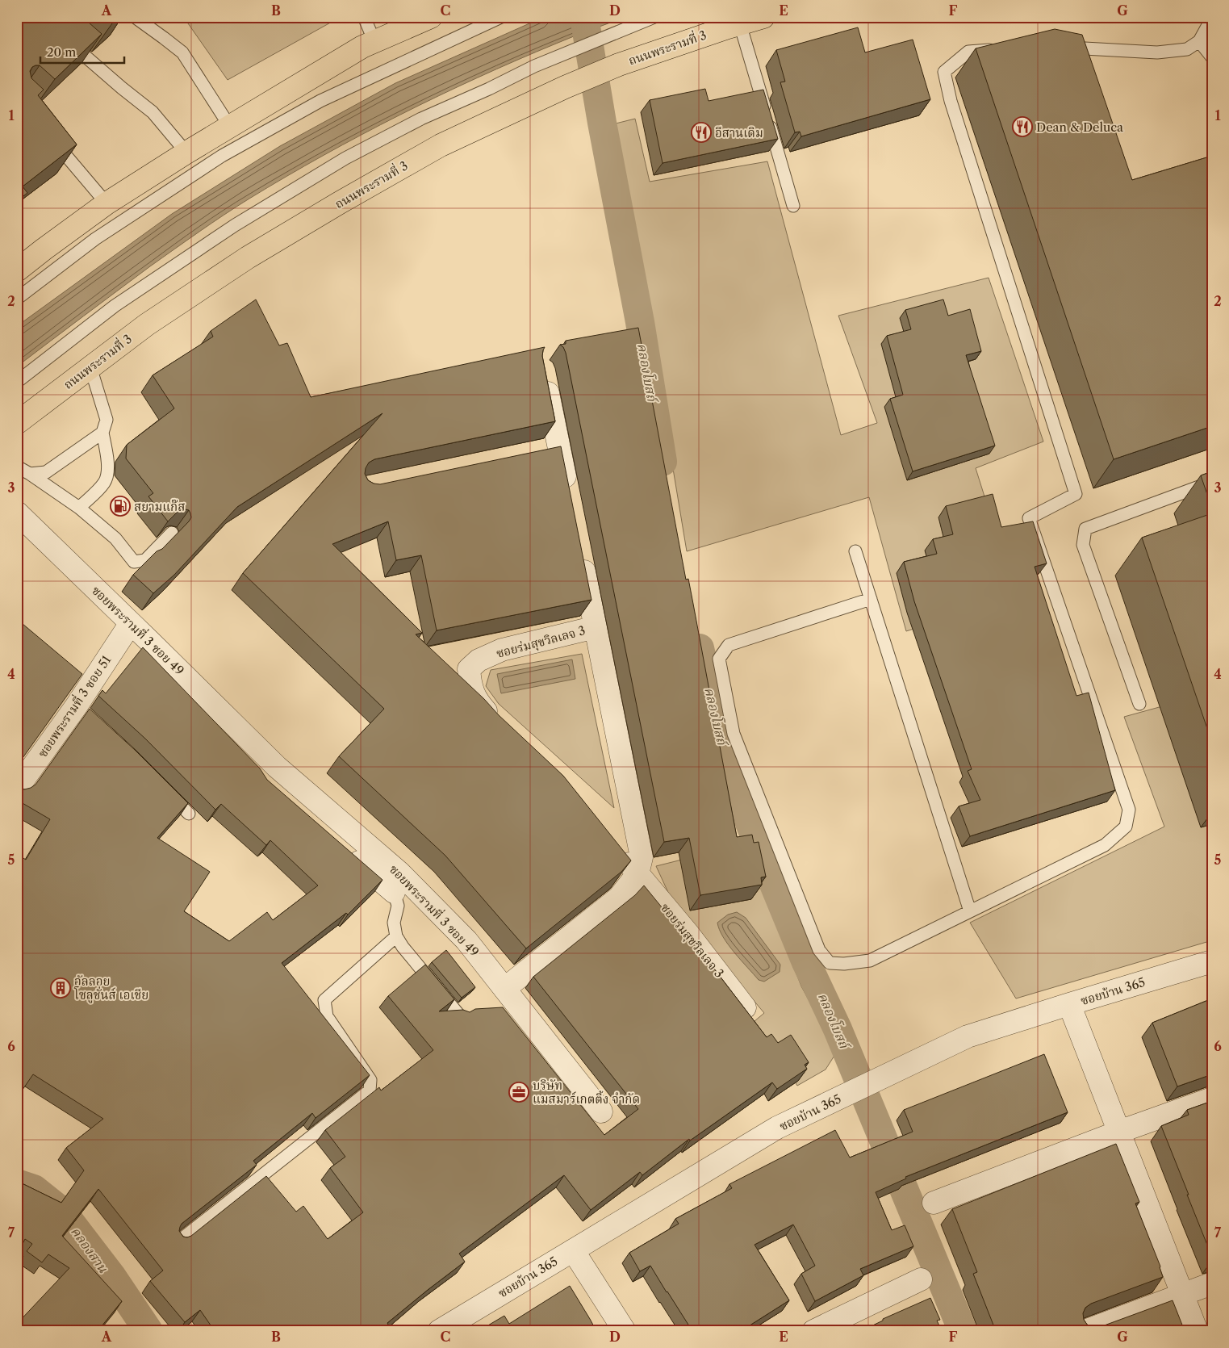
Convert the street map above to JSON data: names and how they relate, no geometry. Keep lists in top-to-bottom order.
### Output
{
  "streets": {
    "main road": ["ถนนพระรามที่ 3"],
    "street": [
      "ซอยพระรามที่ 3 ซอย 49",
      "ซอยร่มสุขวิลเลจ 3",
      "ซอยพระรามที่ 3 ซอย 51",
      "ซอยบ้าน 365"
    ]
  },
  "crossings": [
    ["ซอยพระรามที่ 3 ซอย 49", "ซอยร่มสุขวิลเลจ 3"],
    ["ซอยพระรามที่ 3 ซอย 49", "ซอยพระรามที่ 3 ซอย 51"]
  ],
  "water": ["คลองโบสถ์", "คลองสาน"],
  "places": {
    "restaurant": ["Dean & Deluca", "อีสานเดิม"],
    "fuel station": ["สยามแก๊ส"],
    "building": ["อัลลอย โซลูชั่นส์ เอเชีย"],
    "office": ["บริษัท แมสมาร์เกตติ้ง จำกัด"]
  },
  "scale_bar": "20 m",
  "grid": {
    "columns": [
      "A",
      "B",
      "C",
      "D",
      "E",
      "F",
      "G"
    ],
    "rows": [
      "1",
      "2",
      "3",
      "4",
      "5",
      "6",
      "7"
    ]
  }
}
